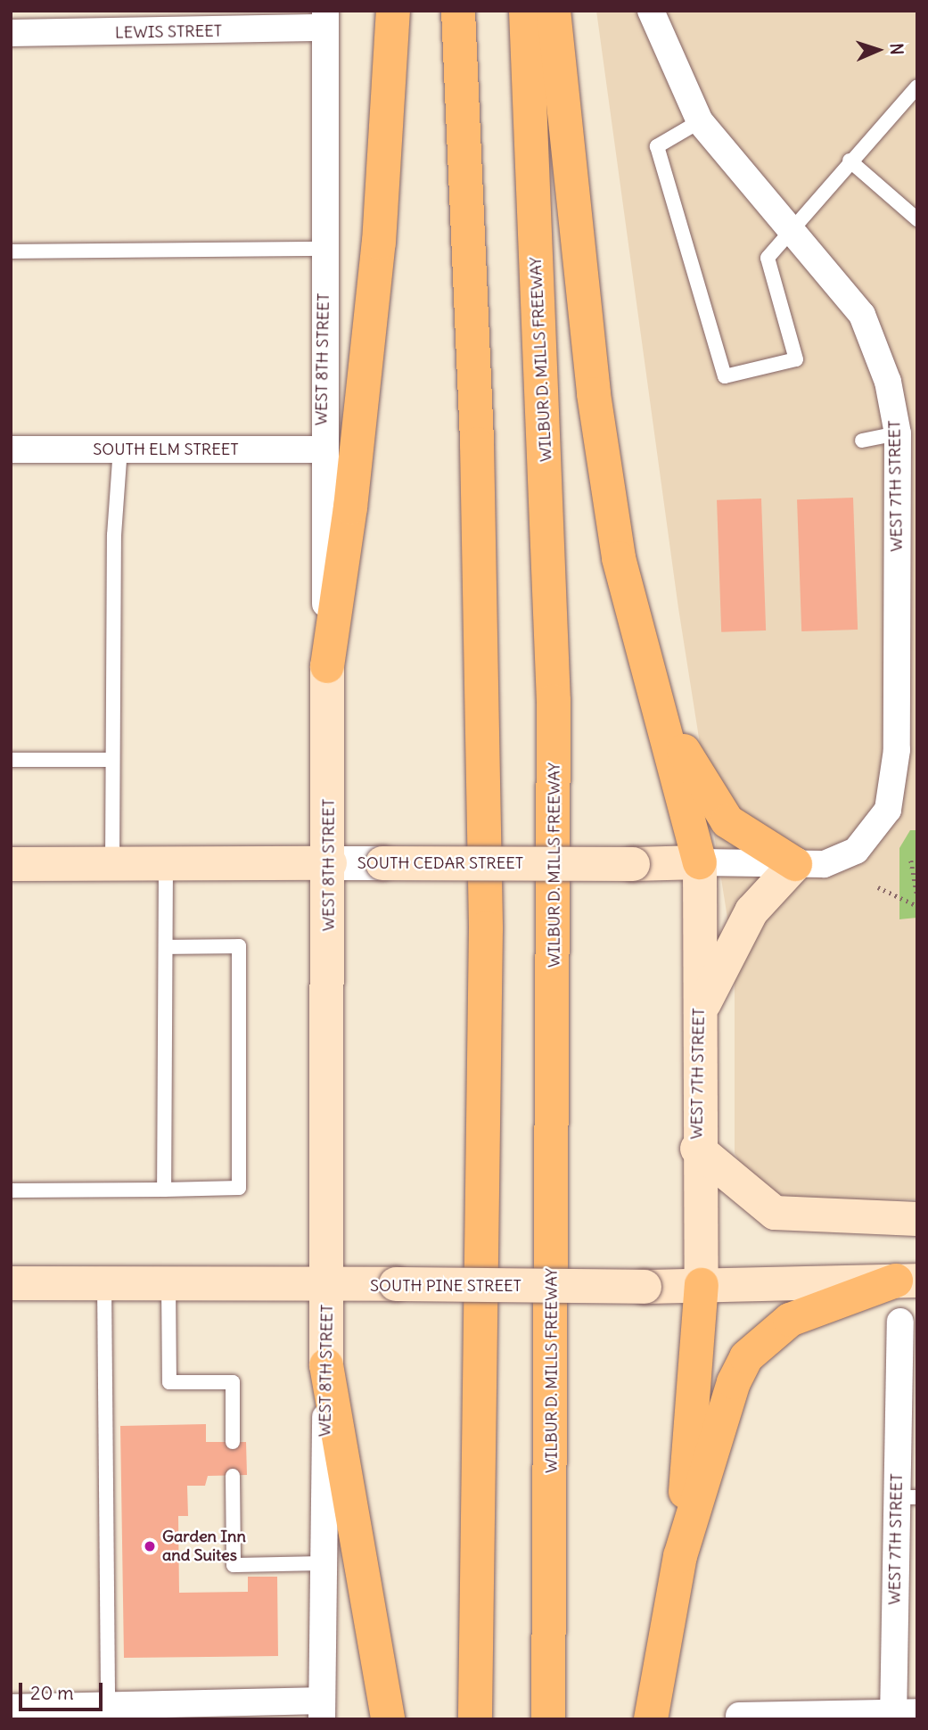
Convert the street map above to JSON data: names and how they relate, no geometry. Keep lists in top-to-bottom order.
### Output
{
  "streets": {
    "highway": ["WILBUR D. MILLS FREEWAY"],
    "main road": [
      "WEST 8TH STREET",
      "WEST 7TH STREET",
      "SOUTH CEDAR STREET",
      "SOUTH PINE STREET"
    ],
    "street": ["LEWIS STREET", "SOUTH ELM STREET"]
  },
  "crossings": [
    ["LEWIS STREET", "WEST 8TH STREET"],
    ["WEST 8TH STREET", "SOUTH ELM STREET"],
    ["WEST 8TH STREET", "SOUTH CEDAR STREET"],
    ["WEST 8TH STREET", "SOUTH PINE STREET"],
    ["WEST 7TH STREET", "SOUTH CEDAR STREET"],
    ["WEST 7TH STREET", "SOUTH PINE STREET"]
  ],
  "places": ["Garden Inn and Suites"],
  "scale_bar": "20 m",
  "north": "right"
}
